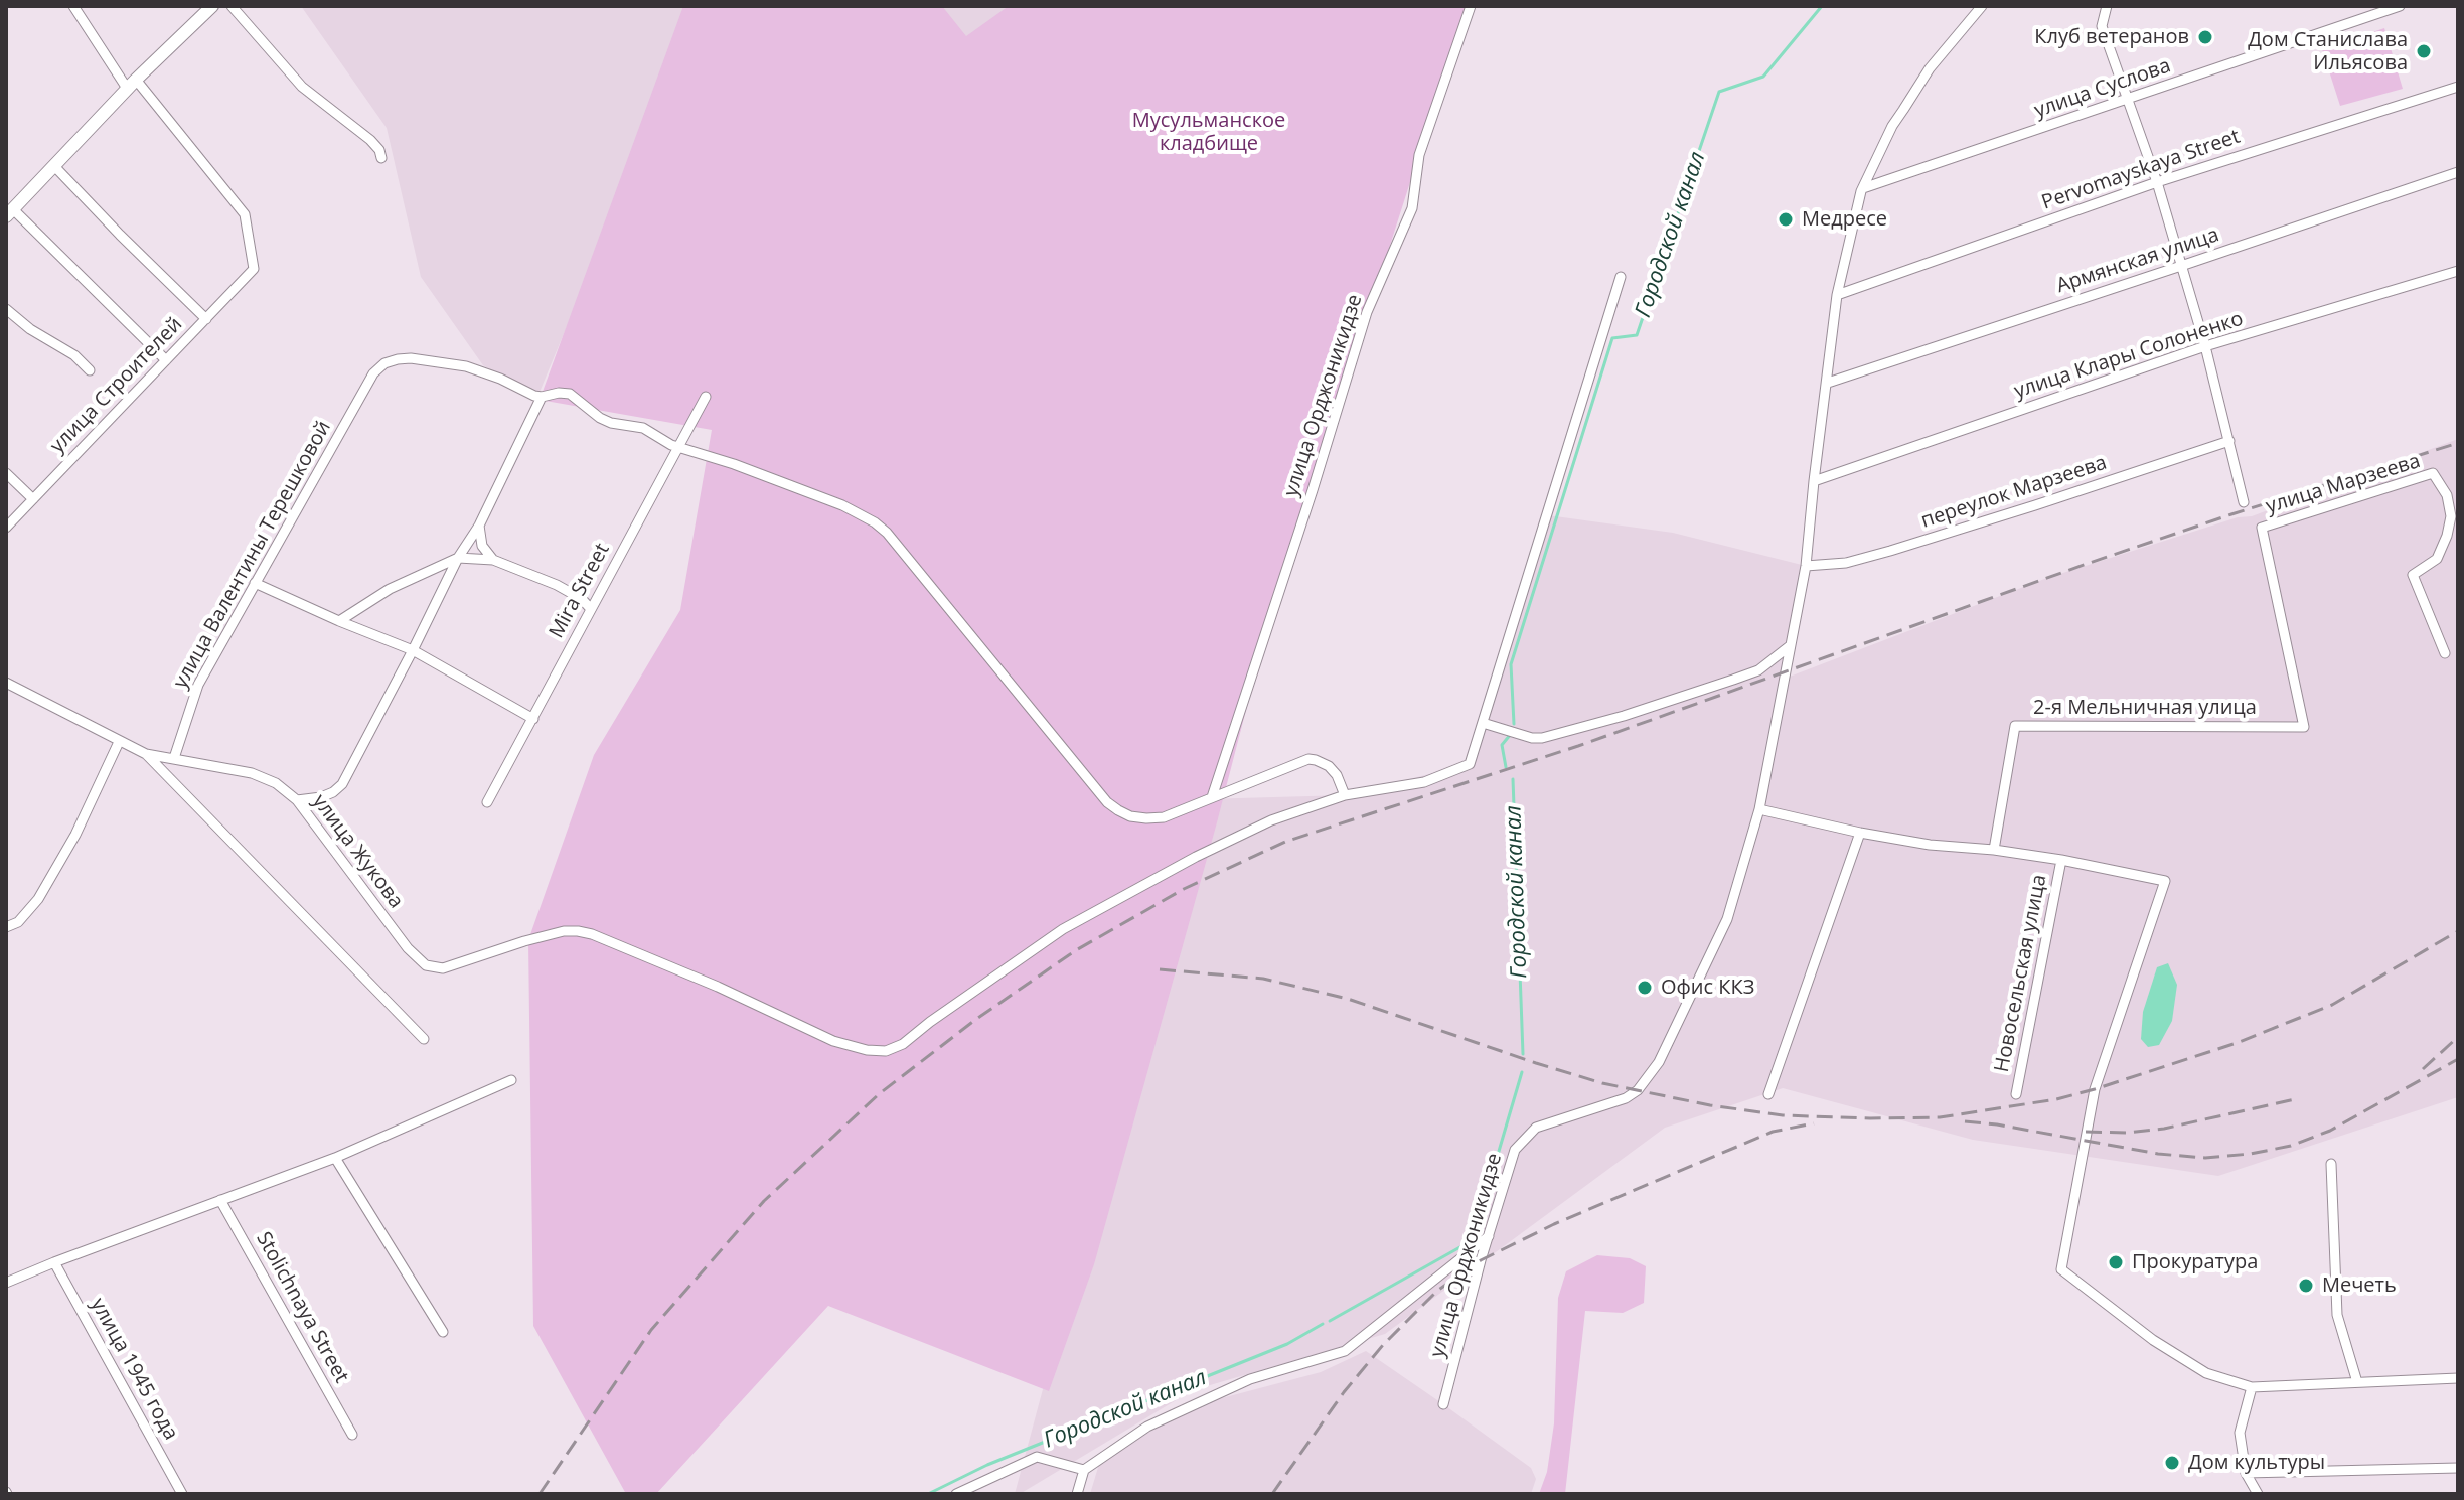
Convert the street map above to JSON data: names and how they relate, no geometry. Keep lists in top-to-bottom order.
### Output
{
  "streets": {
    "street": [
      "улица Суслова",
      "Pervomayskaya Street",
      "Армянская улица",
      "улица Клары Солоненко",
      "улица Строителей",
      "улица Орджоникидзе",
      "улица Марзеева",
      "переулок Марзеева",
      "улица Валентины Терешковой",
      "Mira Street",
      "2-я Мельничная улица",
      "улица Жукова",
      "Новосельская улица",
      "Stolichnaya Street",
      "улица 1945 года"
    ]
  },
  "crossings": [
    ["улица Суслова", "улица Орджоникидзе"],
    ["улица Суслова", "улица Марзеева"],
    ["Pervomayskaya Street", "улица Орджоникидзе"],
    ["Pervomayskaya Street", "улица Марзеева"],
    ["Армянская улица", "улица Орджоникидзе"],
    ["Армянская улица", "улица Марзеева"],
    ["улица Клары Солоненко", "улица Орджоникидзе"],
    ["улица Клары Солоненко", "улица Марзеева"],
    ["улица Орджоникидзе", "переулок Марзеева"],
    ["улица Орджоникидзе", "Новосельская улица"],
    ["улица Марзеева", "переулок Марзеева"],
    ["улица Марзеева", "2-я Мельничная улица"],
    ["улица Валентины Терешковой", "улица Жукова"],
    ["2-я Мельничная улица", "Новосельская улица"]
  ],
  "water": ["Городской канал"],
  "parks": ["Мусульманское кладбище"],
  "places": [
    "Клуб ветеранов",
    "Дом Станислава Ильясова",
    "Медресе",
    "Офис ККЗ",
    "Прокуратура",
    "Мечеть",
    "Дом культуры"
  ]
}
